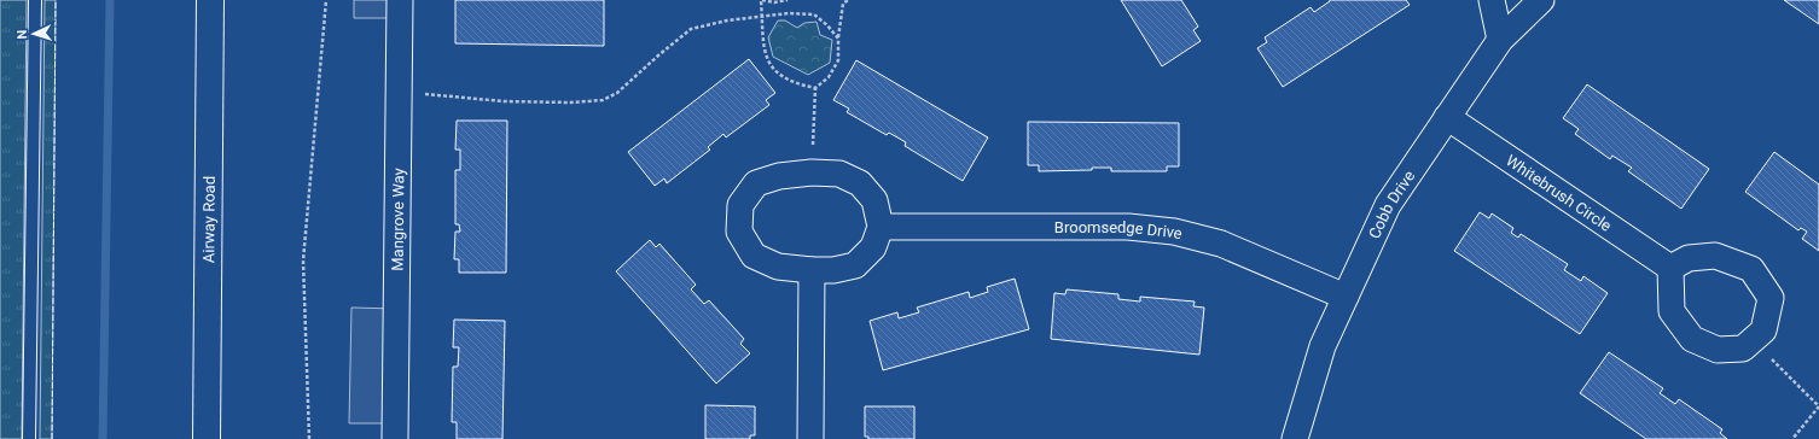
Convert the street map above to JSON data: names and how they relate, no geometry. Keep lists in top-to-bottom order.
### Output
{
  "streets": {
    "main road": ["Airway Road"],
    "street": [
      "Whitebrush Circle",
      "Cobb Drive",
      "Mangrove Way",
      "Broomsedge Drive"
    ]
  },
  "crossings": [
    ["Whitebrush Circle", "Cobb Drive"],
    ["Cobb Drive", "Broomsedge Drive"]
  ],
  "north": "left"
}
